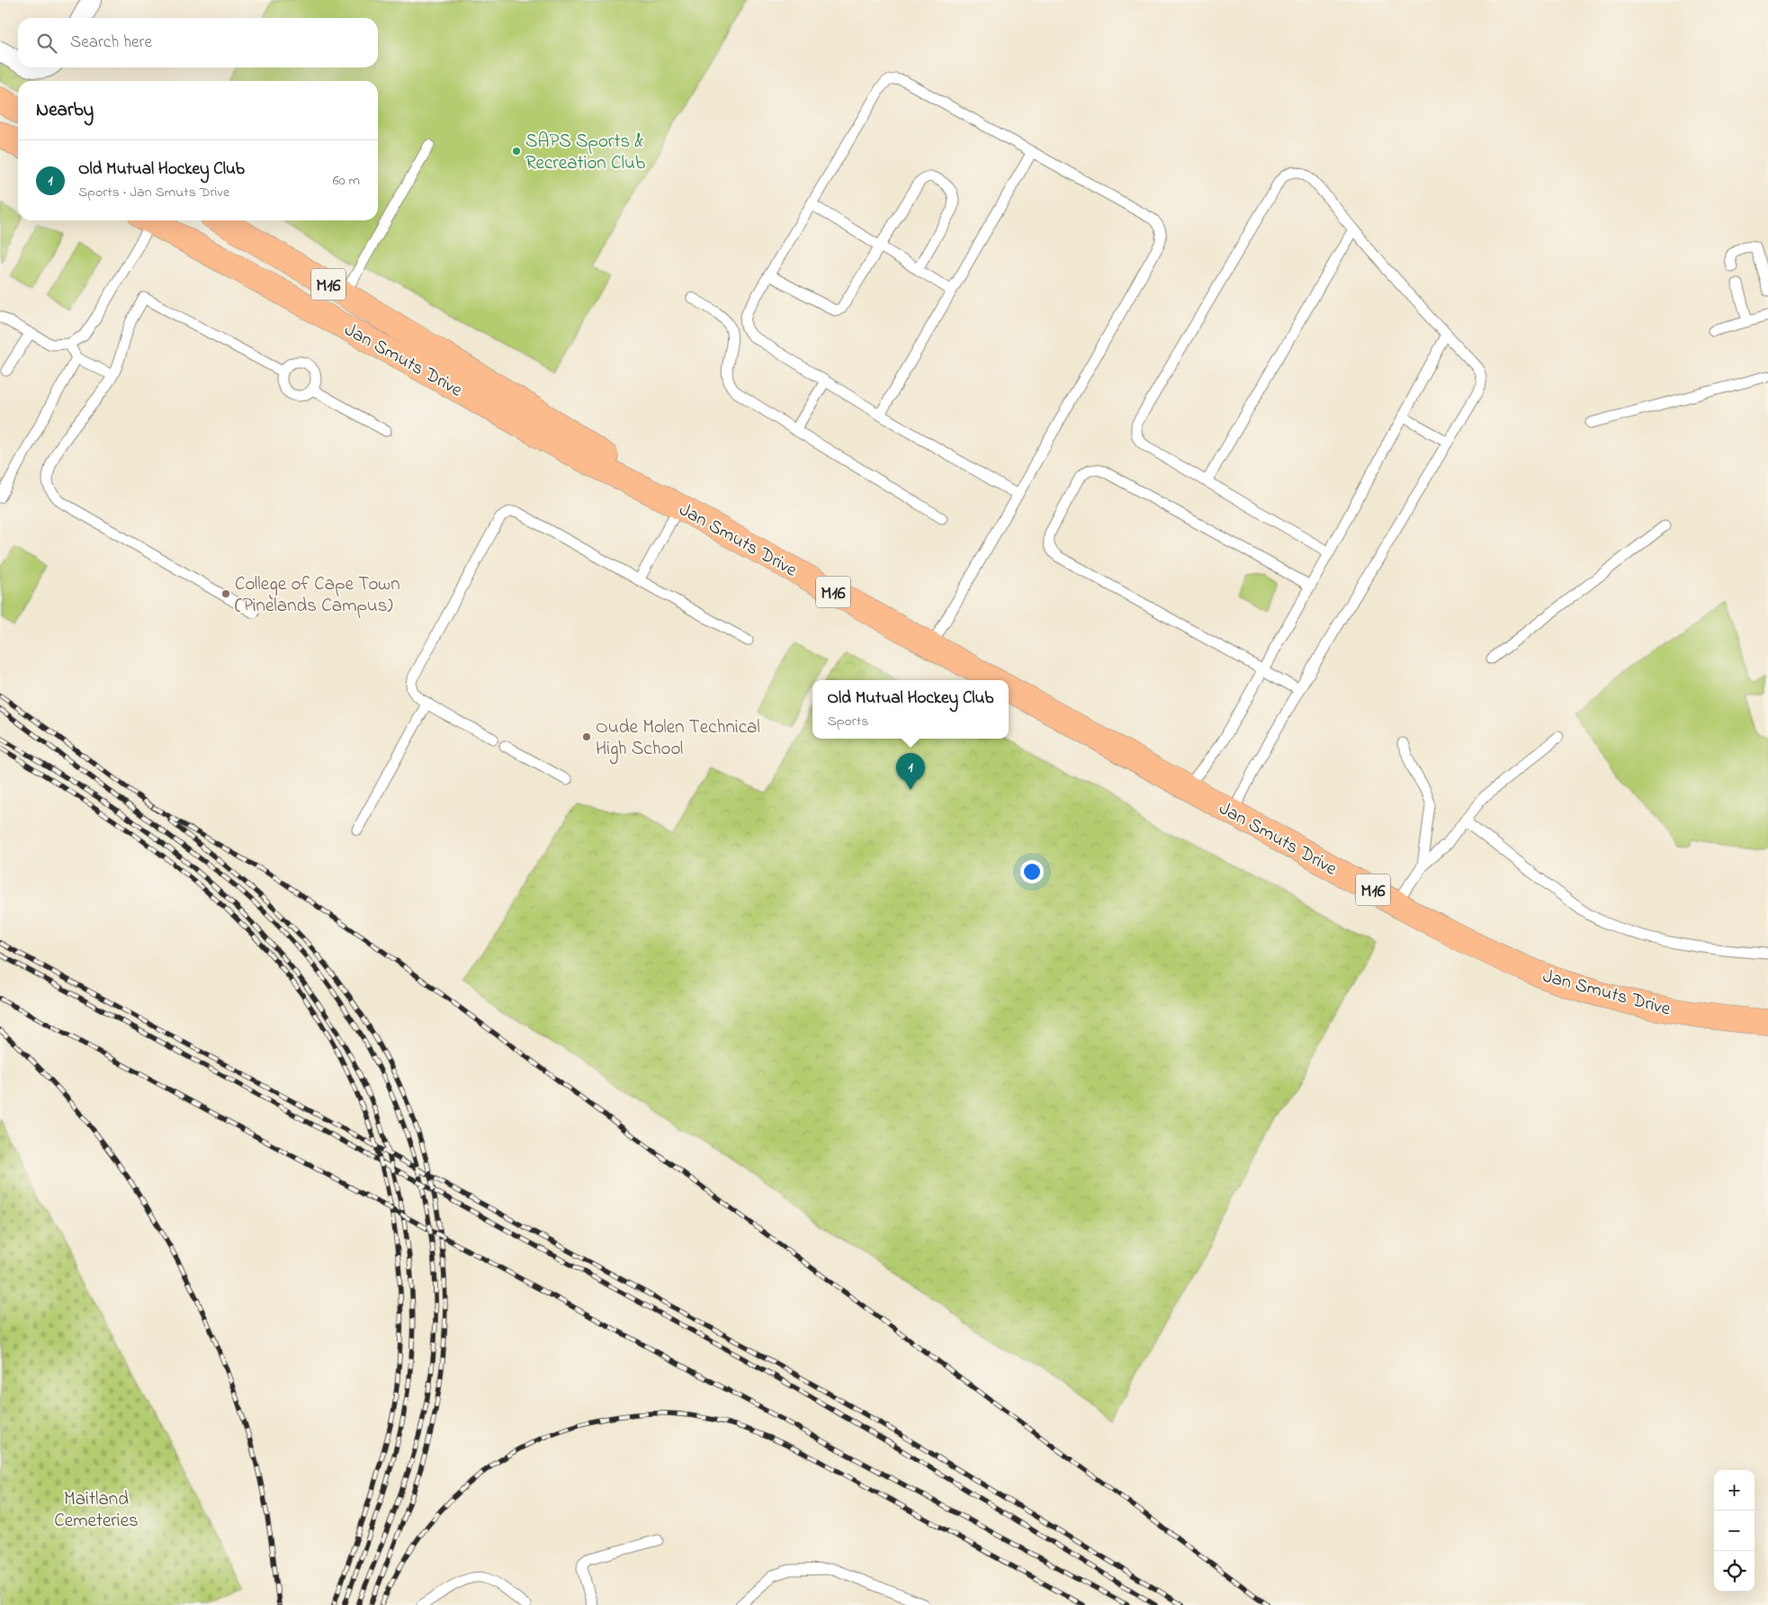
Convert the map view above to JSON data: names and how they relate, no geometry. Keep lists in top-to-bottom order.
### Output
{
  "streets": {
    "main road": ["M16", "Jan Smuts Drive"]
  },
  "parks": ["Maitland Cemeteries"],
  "places": ["SAPS Sports & Recreation Club", "College of Cape Town (Pinelands Campus)", "Oude Molen Technical High School"],
  "page": {
    "search": "Search here",
    "heading": "Nearby",
    "list": [
      {
        "mark": "1",
        "name": "Old Mutual Hockey Club",
        "note": "Sports · Jan Smuts Drive",
        "value": "60 m"
      }
    ],
    "popup": ["Old Mutual Hockey Club", "Sports"],
    "pins": "1",
    "map_buttons": ["+", "−"]
  }
}
